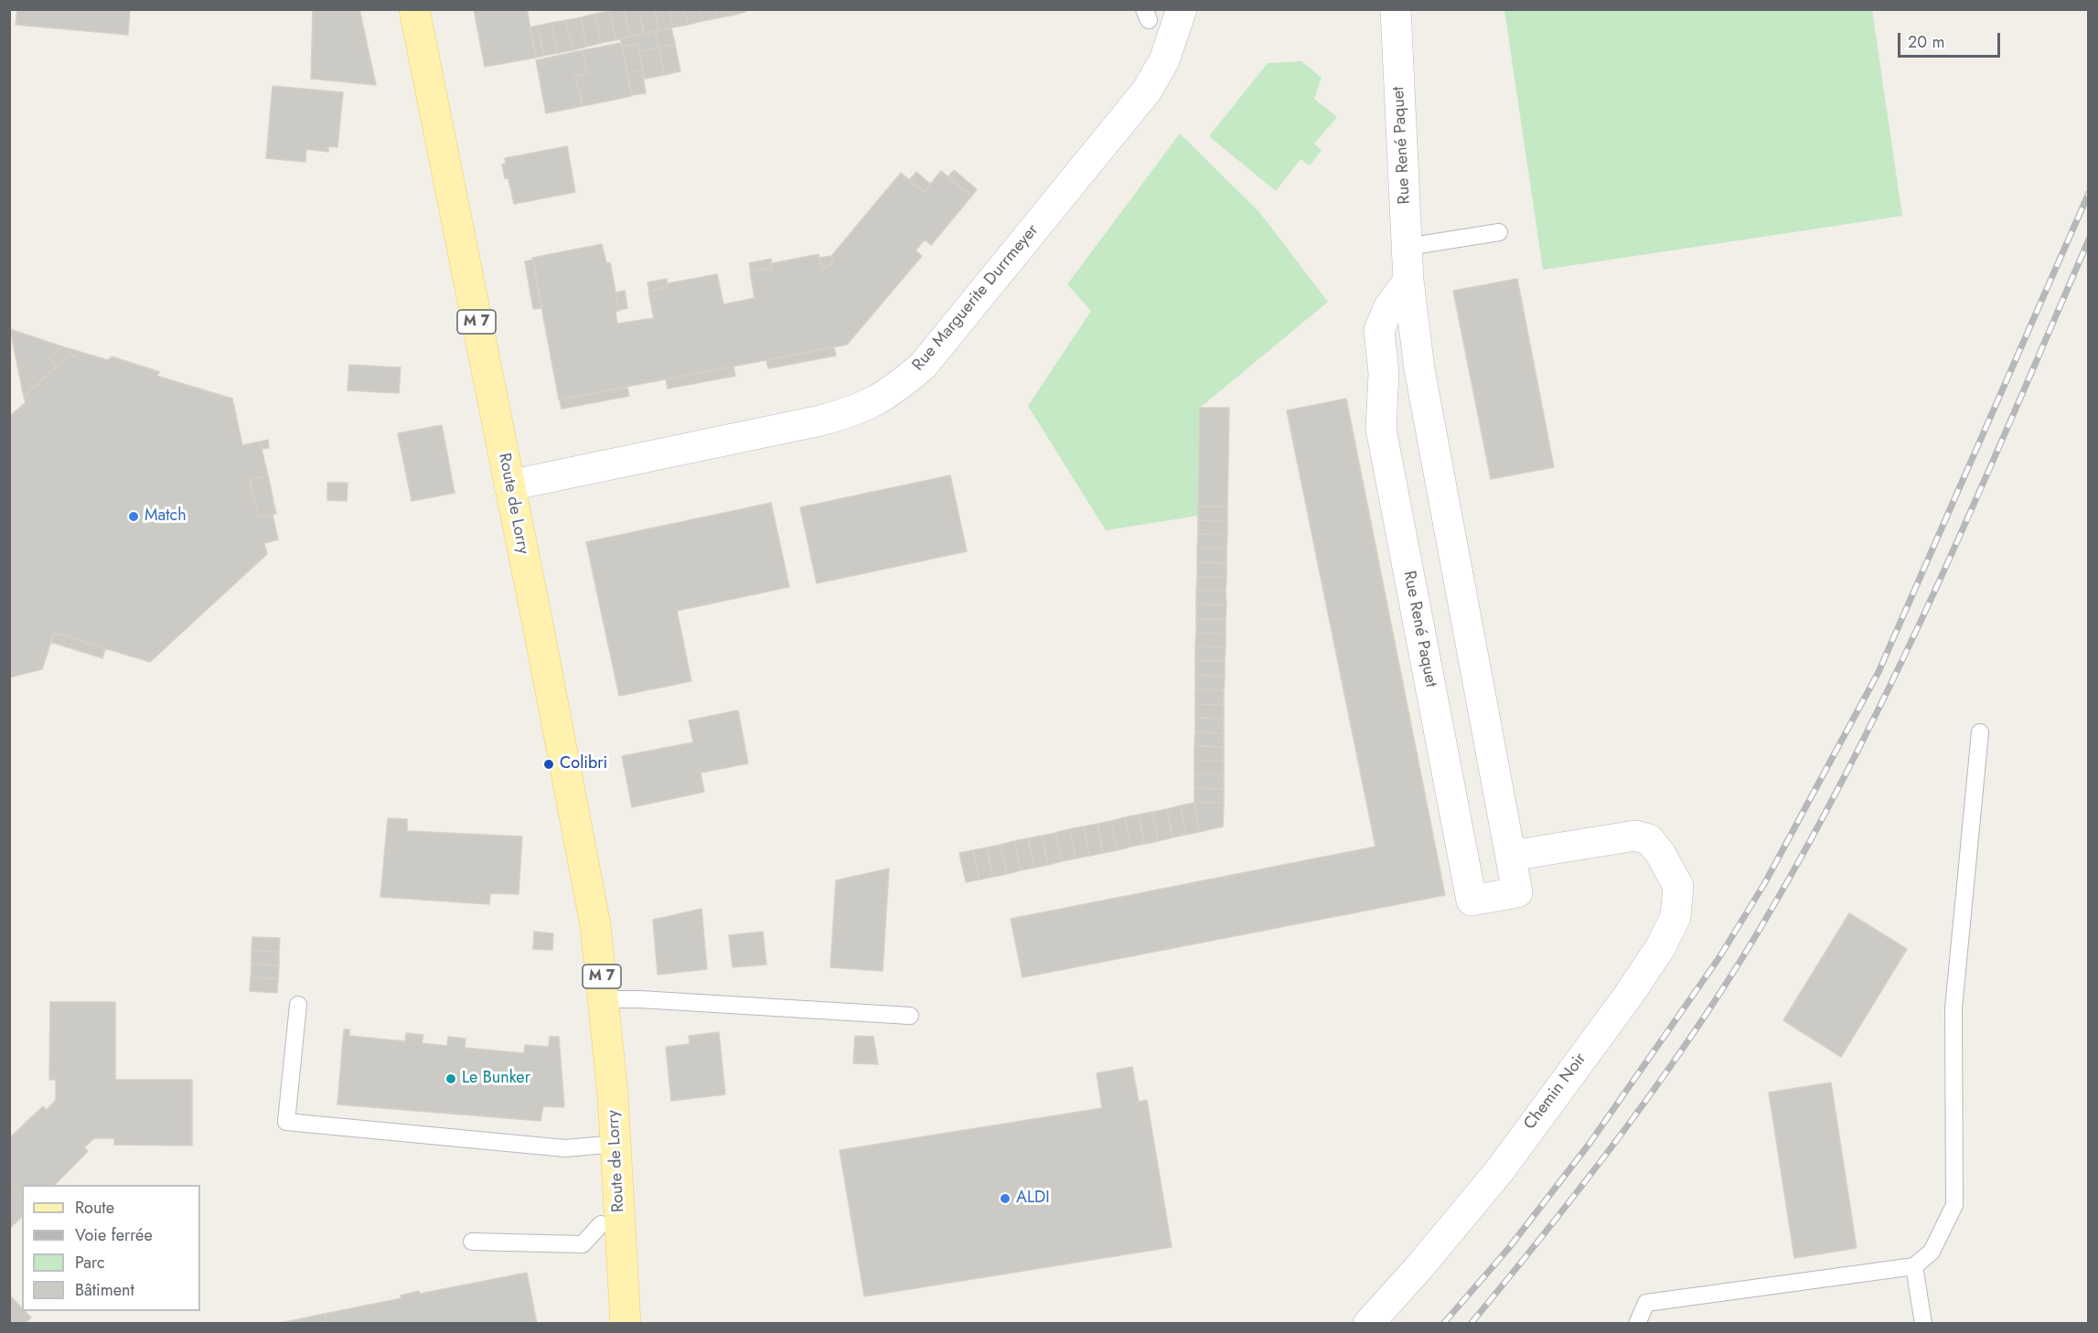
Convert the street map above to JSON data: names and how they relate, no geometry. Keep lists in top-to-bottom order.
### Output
{
  "streets": {
    "main road": ["M 7", "Route de Lorry"],
    "street": ["Rue René Paquet", "Rue Marguerite Durrmeyer", "Chemin Noir"]
  },
  "crossings": [
    ["Rue René Paquet", "Chemin Noir"],
    ["Rue Marguerite Durrmeyer", "Route de Lorry"]
  ],
  "places": [
    "Match",
    "Colibri",
    "Le Bunker",
    "ALDI"
  ],
  "legend": [
    "Route",
    "Voie ferrée",
    "Parc",
    "Bâtiment"
  ],
  "scale_bar": "20 m"
}
